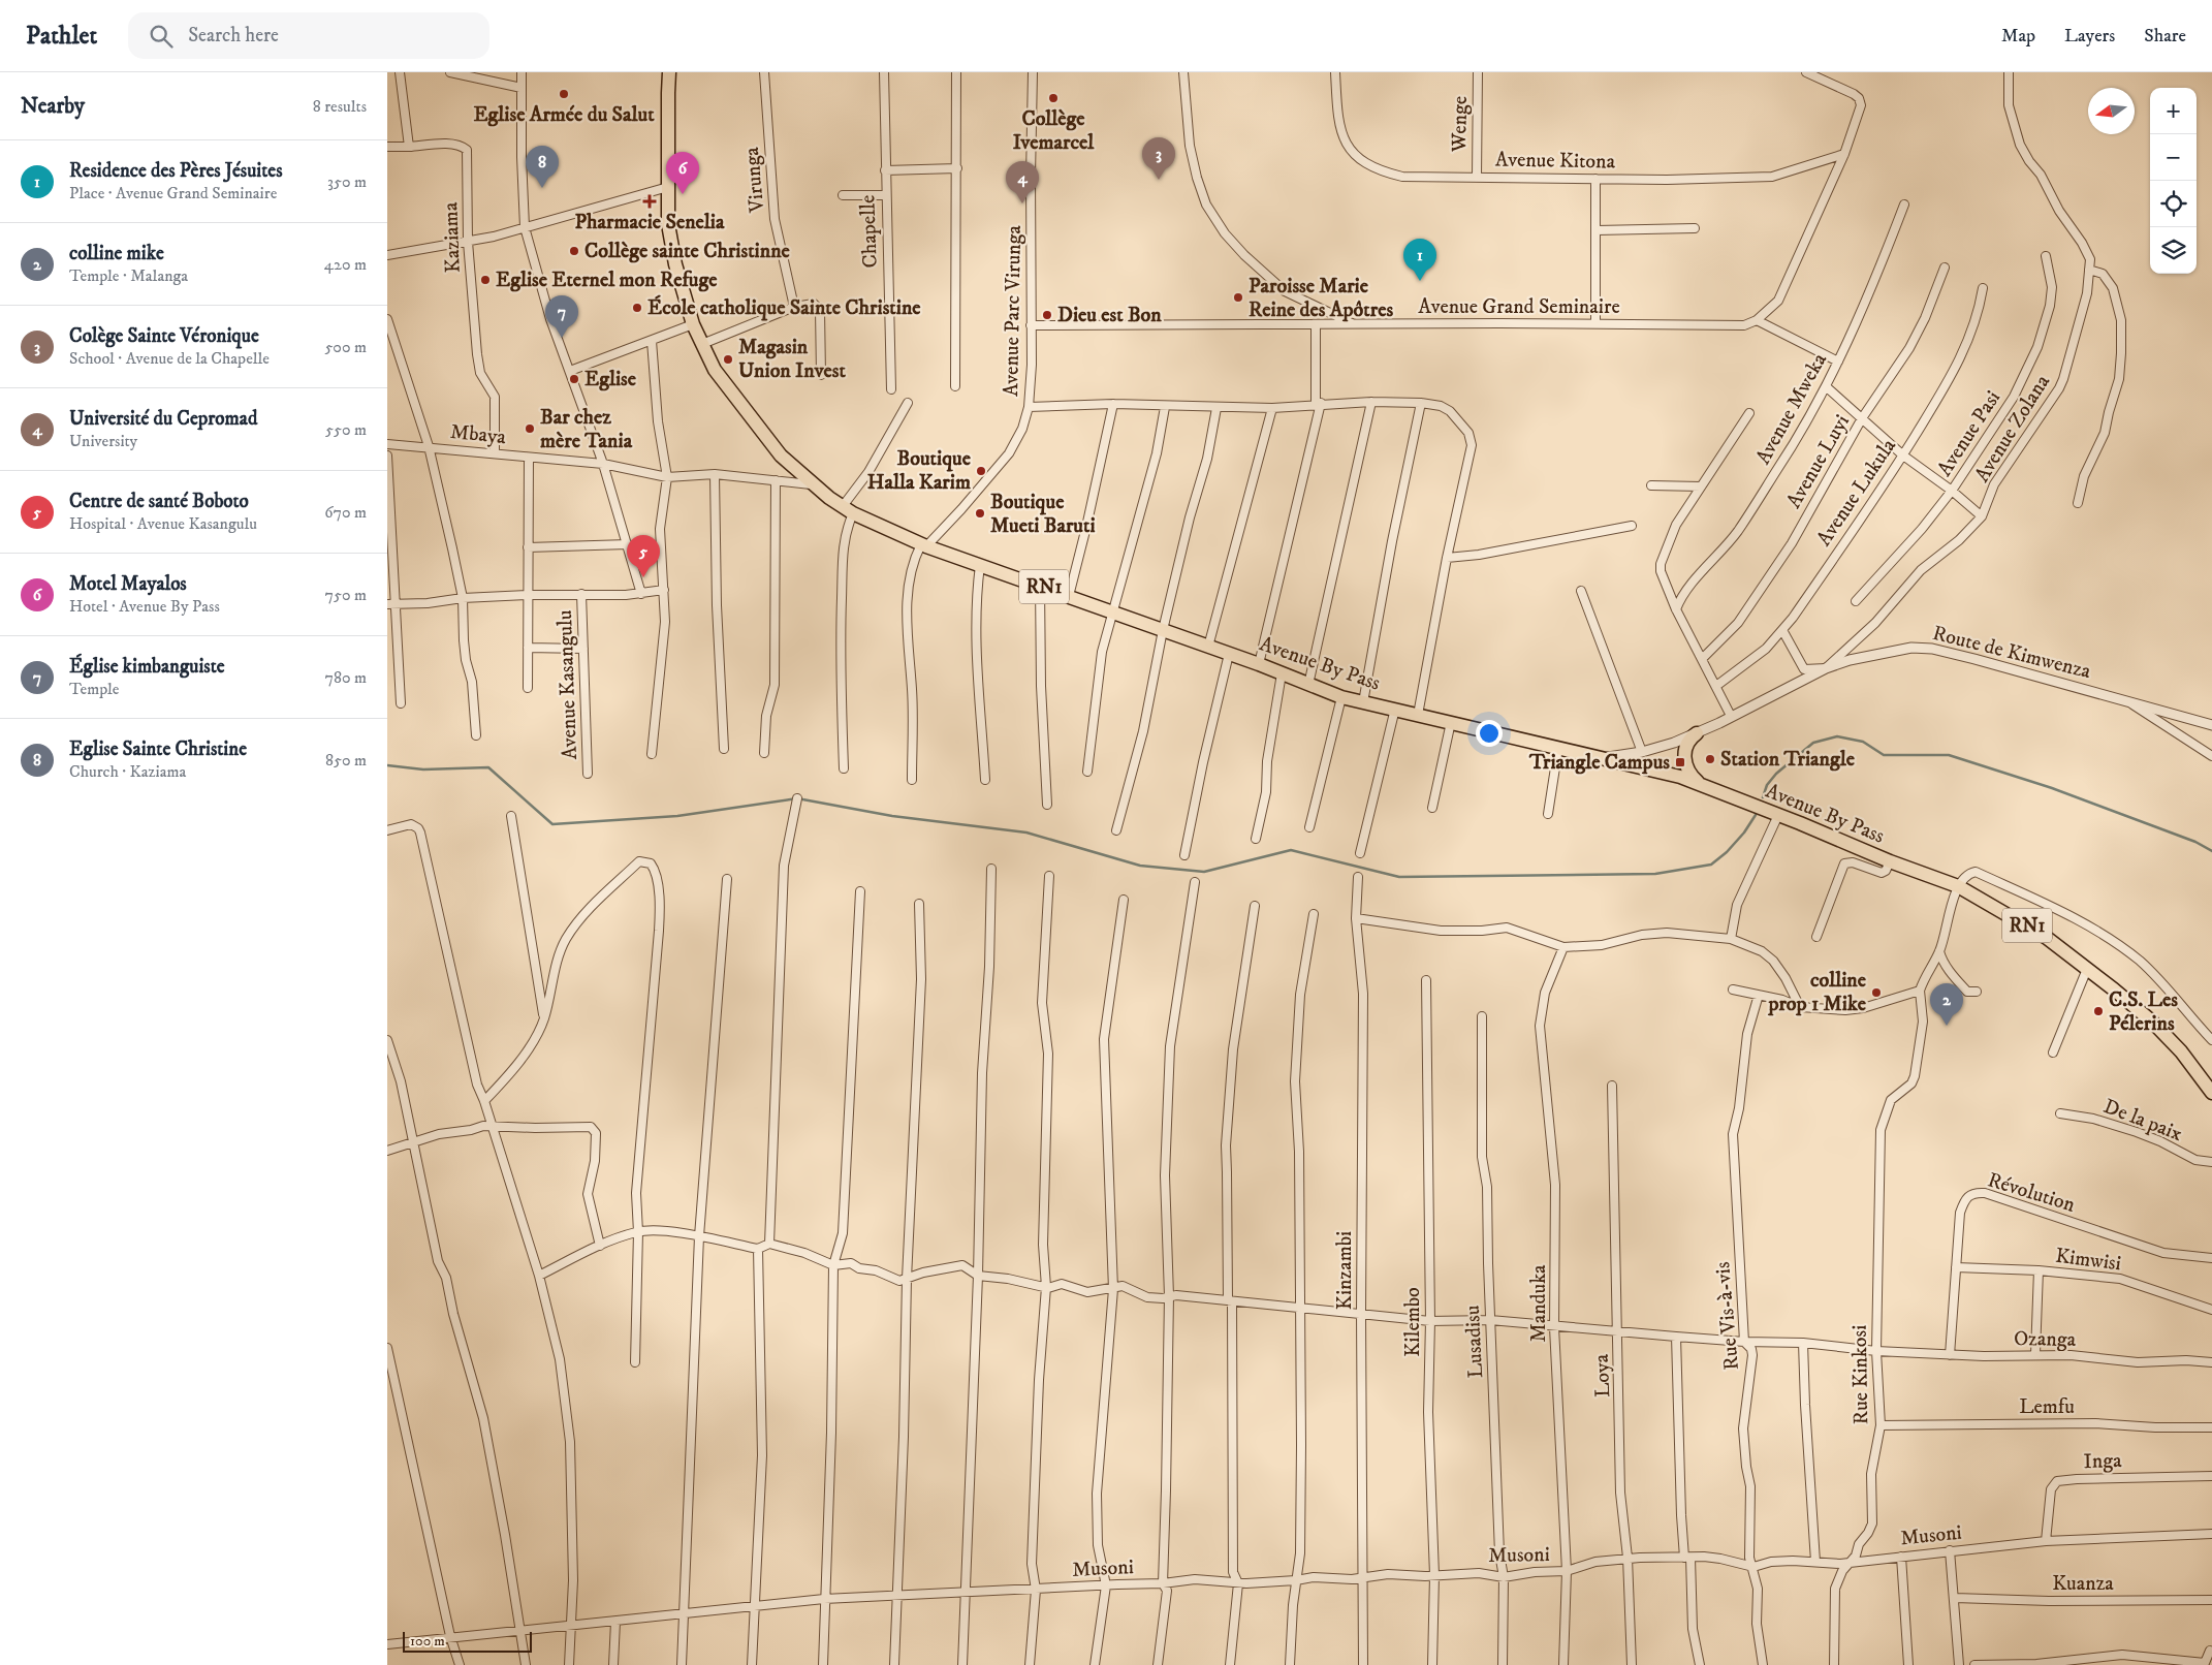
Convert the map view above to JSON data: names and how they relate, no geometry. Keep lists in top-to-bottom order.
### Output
{
  "streets": {
    "highway": ["RN1", "Avenue By Pass"],
    "street": [
      "Wenge",
      "Avenue Kitona",
      "Virunga",
      "Chapelle",
      "Kaziama",
      "Avenue Grand Seminaire",
      "Avenue Parc Virunga",
      "Avenue Mweka",
      "Avenue Zolana",
      "Avenue Pasi",
      "Mbaya",
      "Avenue Luyi",
      "Avenue Lukula",
      "Route de Kimwenza",
      "Avenue Kasangulu",
      "De la paix",
      "Révolution",
      "Kimwisi",
      "Kinzambi",
      "Manduka",
      "Rue Vis-à-vis",
      "Kilembo",
      "Ozanga",
      "Lusadisu",
      "Rue Kinkosi",
      "Loya",
      "Lemfu",
      "Inga",
      "Musoni",
      "Kuanza"
    ]
  },
  "crossings": [
    ["Wenge", "Avenue Kitona"],
    ["Kaziama", "Mbaya"],
    ["Avenue Grand Seminaire", "Avenue Parc Virunga"],
    ["Avenue Parc Virunga", "Avenue By Pass"],
    ["Avenue Zolana", "Route de Kimwenza"],
    ["Mbaya", "Avenue By Pass"],
    ["RN1", "Avenue By Pass"],
    ["Route de Kimwenza", "Avenue By Pass"],
    ["Révolution", "Kimwisi"],
    ["Révolution", "Ozanga"],
    ["Kinzambi", "Ozanga"],
    ["Kinzambi", "Musoni"],
    ["Manduka", "Ozanga"],
    ["Manduka", "Musoni"],
    ["Rue Vis-à-vis", "Ozanga"],
    ["Rue Vis-à-vis", "Musoni"],
    ["Kilembo", "Ozanga"],
    ["Kilembo", "Musoni"],
    ["Ozanga", "Lusadisu"],
    ["Ozanga", "Rue Kinkosi"],
    ["Ozanga", "Loya"],
    ["Lusadisu", "Musoni"],
    ["Rue Kinkosi", "Lemfu"],
    ["Rue Kinkosi", "Musoni"],
    ["Loya", "Musoni"],
    ["Inga", "Musoni"]
  ],
  "places": {
    "other": [
      "Eglise Armée du Salut",
      "Collège Ivemarcel",
      "Collège sainte Christinne",
      "Eglise Eternel mon Refuge",
      "Paroisse Marie Reine des Apôtres",
      "École catholique Sainte Christine",
      "Dieu est Bon",
      "Magasin Union Invest",
      "Eglise",
      "Bar chez mère Tania",
      "Boutique Halla Karim",
      "Boutique Mueti Baruti",
      "Station Triangle",
      "colline prop 1 Mike",
      "C.S. Les Pélerins"
    ],
    "health": ["Pharmacie Senelia"],
    "transit": ["Triangle Campus"]
  },
  "scale_bar": "100 m",
  "north": "left",
  "page": {
    "header": "Pathlet",
    "search": "Search here",
    "nav": ["Map", "Layers", "Share"],
    "heading": ["Nearby", "8 results"],
    "map_buttons": ["+", "−"],
    "pins": [
      "3",
      "8",
      "6",
      "4",
      "1",
      "7",
      "5",
      "2"
    ],
    "list": [
      {
        "mark": "1",
        "name": "Residence des Pères Jésuites",
        "note": "Place · Avenue Grand Seminaire",
        "value": "350 m"
      },
      {
        "mark": "2",
        "name": "colline mike",
        "note": "Temple · Malanga",
        "value": "420 m"
      },
      {
        "mark": "3",
        "name": "Colège Sainte Véronique",
        "note": "School · Avenue de la Chapelle",
        "value": "500 m"
      },
      {
        "mark": "4",
        "name": "Université du Cepromad",
        "note": "University",
        "value": "550 m"
      },
      {
        "mark": "5",
        "name": "Centre de santé Boboto",
        "note": "Hospital · Avenue Kasangulu",
        "value": "670 m"
      },
      {
        "mark": "6",
        "name": "Motel Mayalos",
        "note": "Hotel · Avenue By Pass",
        "value": "750 m"
      },
      {
        "mark": "7",
        "name": "Église kimbanguiste",
        "note": "Temple",
        "value": "780 m"
      },
      {
        "mark": "8",
        "name": "Eglise Sainte Christine",
        "note": "Church · Kaziama",
        "value": "850 m"
      }
    ],
    "scale": "100 m"
  }
}
